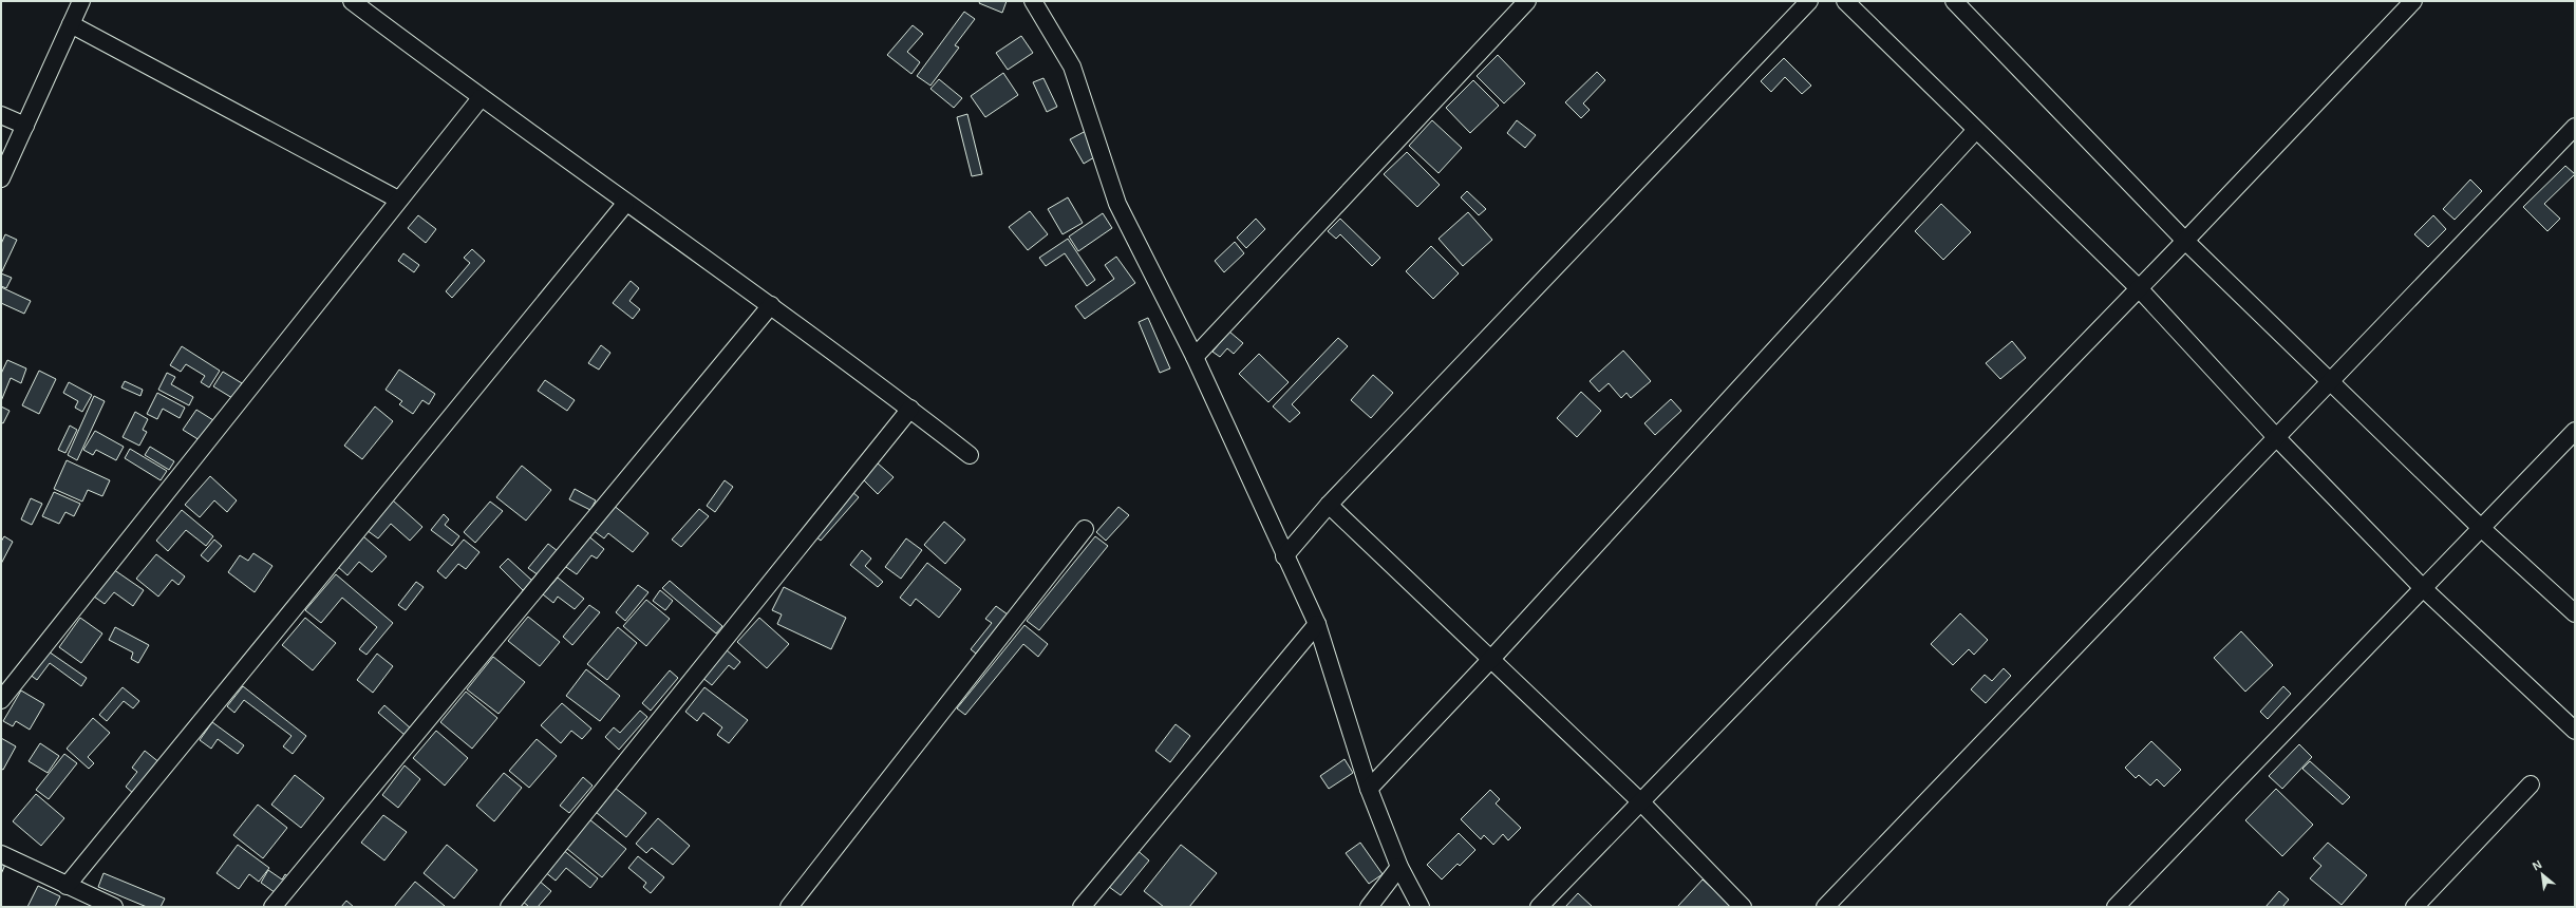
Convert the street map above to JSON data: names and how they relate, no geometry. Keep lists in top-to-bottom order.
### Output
{
  "north": "top left"
}
